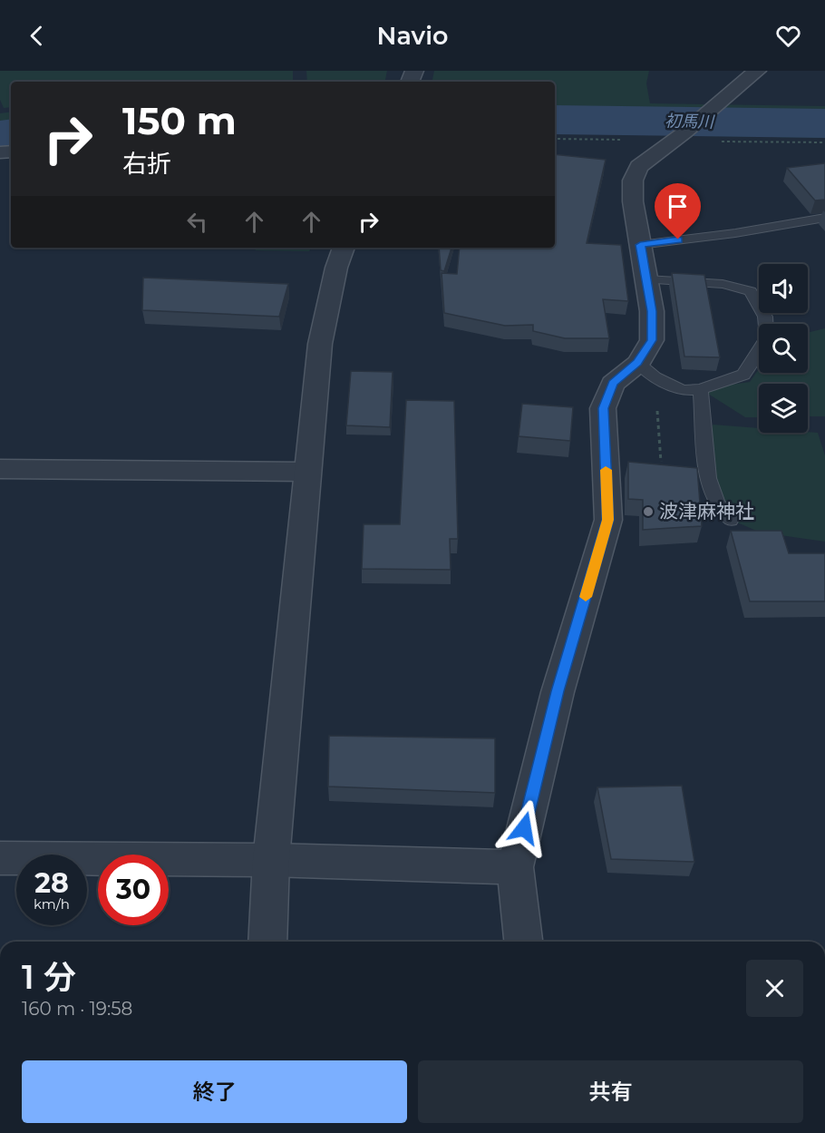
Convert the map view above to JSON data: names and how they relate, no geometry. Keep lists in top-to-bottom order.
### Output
{
  "water": ["初馬川"],
  "places": ["波津麻神社"],
  "page": {
    "header": "Navio",
    "turn": ["150 m", "右折"],
    "speed": "28 km/h",
    "limit": "30",
    "heading": ["1 分", "160 m · 19:58"],
    "buttons": ["終了", "共有"]
  }
}
